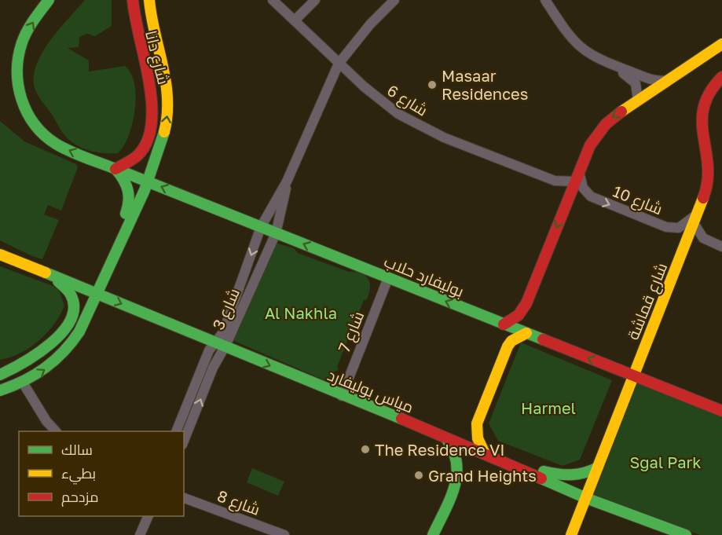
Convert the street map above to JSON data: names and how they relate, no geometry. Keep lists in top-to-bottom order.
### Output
{
  "streets": {
    "main road": [
      "شارع دانا",
      "بوليفارد حلاب",
      "شارع قماشة",
      "مياس بوليفارد"
    ],
    "street": [
      "شارع 6",
      "شارع 10",
      "شارع 3",
      "شارع 7",
      "شارع 8"
    ]
  },
  "crossings": [
    ["شارع دانا", "بوليفارد حلاب"],
    ["شارع دانا", "مياس بوليفارد"],
    ["شارع 6", "شارع 10"],
    ["شارع 6", "شارع 3"],
    ["شارع 10", "شارع قماشة"],
    ["بوليفارد حلاب", "شارع قماشة"],
    ["بوليفارد حلاب", "شارع 3"],
    ["بوليفارد حلاب", "شارع 7"],
    ["بوليفارد حلاب", "مياس بوليفارد"],
    ["شارع قماشة", "مياس بوليفارد"],
    ["شارع 3", "مياس بوليفارد"],
    ["شارع 7", "مياس بوليفارد"]
  ],
  "one_way": [
    "شارع دانا",
    "شارع 10",
    "بوليفارد حلاب",
    "مياس بوليفارد"
  ],
  "parks": ["Al Nakhla", "Harmel", "Sgal Park"],
  "places": ["Masaar Residences", "The Residence VI", "Grand Heights"],
  "legend": ["سالك", "بطيء", "مزدحم"]
}
